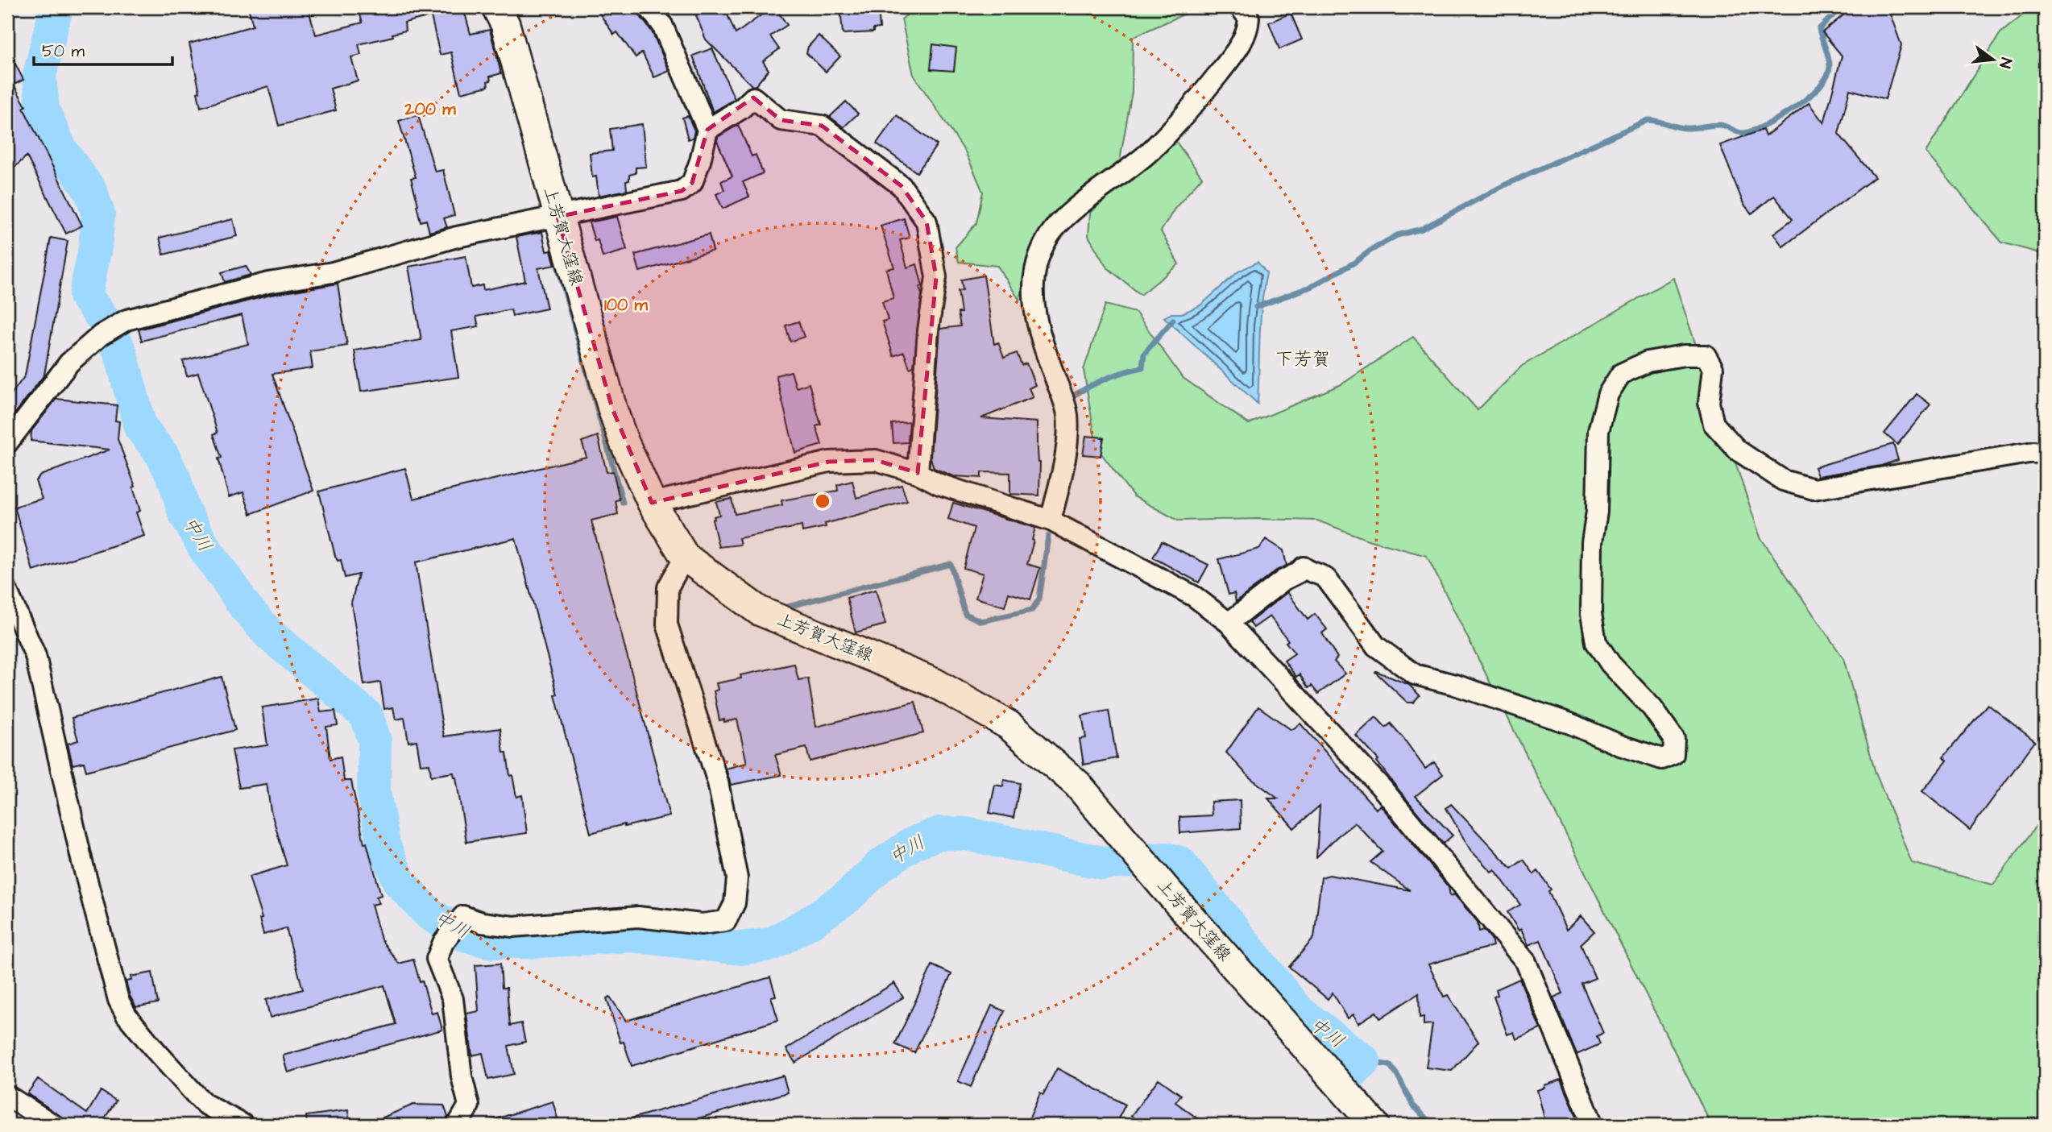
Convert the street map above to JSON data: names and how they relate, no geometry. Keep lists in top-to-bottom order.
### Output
{
  "streets": {
    "main road": ["上芳賀大窪線"]
  },
  "districts": ["下芳賀"],
  "water": ["中川"],
  "scale_bar": "50 m",
  "north": "right",
  "rings": ["200 m", "100 m"]
}
